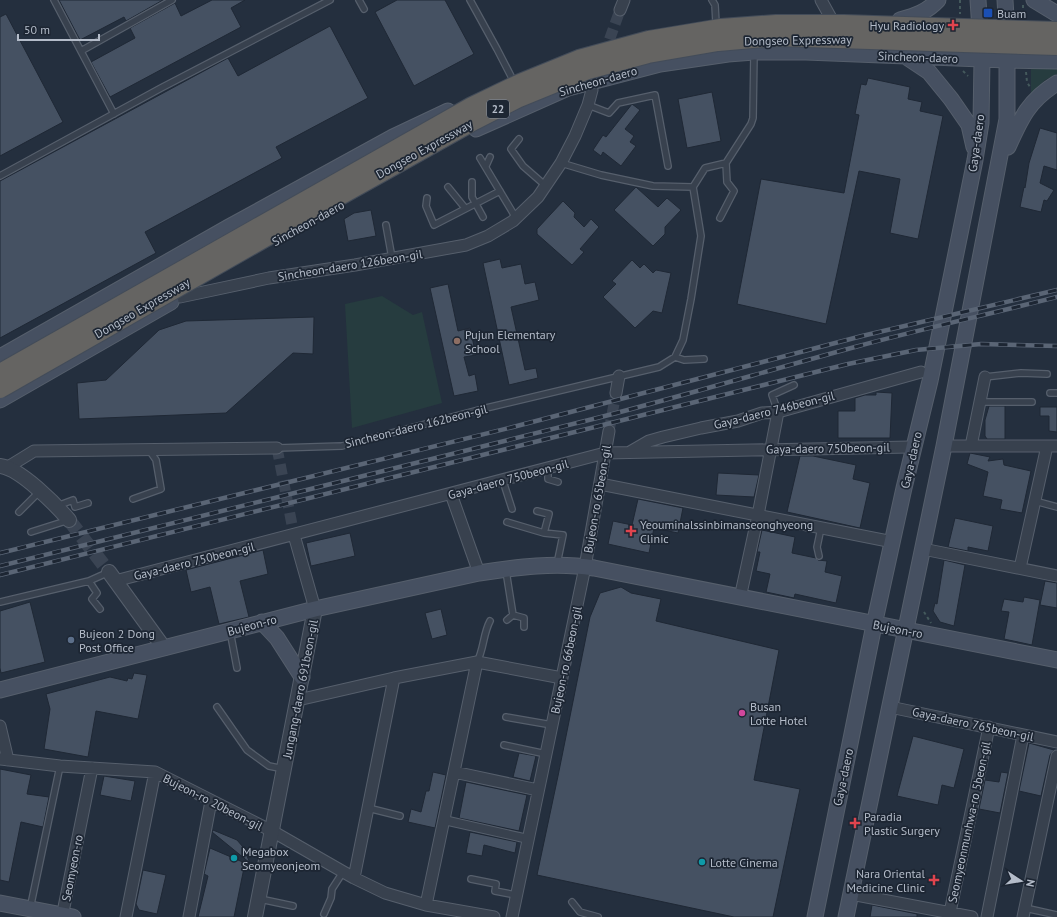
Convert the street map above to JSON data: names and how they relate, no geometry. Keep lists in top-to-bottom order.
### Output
{
  "streets": {
    "highway": ["Dongseo Expressway", "22"],
    "main road": [
      "Sincheon-daero",
      "Gaya-daero",
      "Bujeon-ro",
      "Seomyeon-ro"
    ],
    "street": [
      "Sincheon-daero 126beon-gil",
      "Gaya-daero 746beon-gil",
      "Sincheon-daero 162beon-gil",
      "Gaya-daero 750beon-gil",
      "Bujeon-ro 65beon-gil",
      "Bujeon-ro 66beon-gil",
      "Jungang-daero 691beon-gil",
      "Gaya-daero 765beon-gil",
      "Bujeon-ro 20beon-gil",
      "Seomyeonmunhwa-ro 5beon-gil"
    ]
  },
  "crossings": [
    ["Sincheon-daero", "Gaya-daero"],
    ["Sincheon-daero", "Sincheon-daero 126beon-gil"],
    ["Gaya-daero", "Bujeon-ro"],
    ["Gaya-daero 746beon-gil", "Gaya-daero 750beon-gil"],
    ["Gaya-daero 750beon-gil", "Bujeon-ro 65beon-gil"],
    ["Bujeon-ro 65beon-gil", "Bujeon-ro"],
    ["Bujeon-ro 65beon-gil", "Bujeon-ro 66beon-gil"],
    ["Bujeon-ro", "Bujeon-ro 66beon-gil"],
    ["Bujeon-ro", "Jungang-daero 691beon-gil"],
    ["Jungang-daero 691beon-gil", "Bujeon-ro 20beon-gil"],
    ["Gaya-daero 765beon-gil", "Seomyeonmunhwa-ro 5beon-gil"],
    ["Bujeon-ro 20beon-gil", "Seomyeon-ro"]
  ],
  "places": {
    "transit": ["Buam"],
    "health": [
      "Hyu Radiology",
      "Yeouminalssinbimanseonghyeong Clinic",
      "Paradia Plastic Surgery",
      "Nara Oriental Medicine Clinic"
    ],
    "other": [
      "Pujun Elementary School",
      "Bujeon 2 Dong Post Office",
      "Busan Lotte Hotel",
      "Megabox Seomyeonjeom",
      "Lotte Cinema"
    ]
  },
  "scale_bar": "50 m",
  "north": "right"
}
